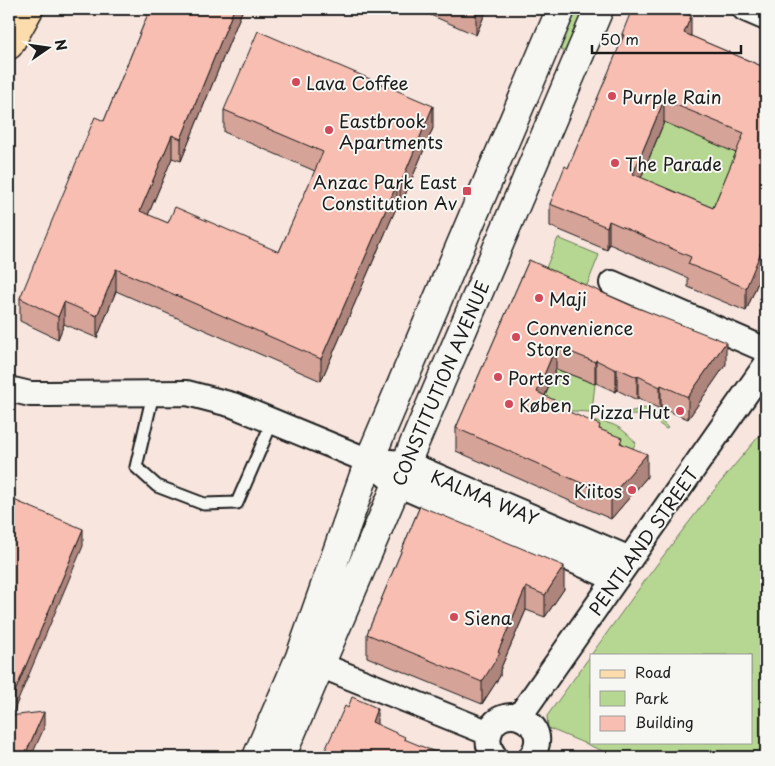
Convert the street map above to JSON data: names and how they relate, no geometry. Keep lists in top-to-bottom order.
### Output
{
  "streets": {
    "street": ["CONSTITUTION AVENUE", "KALMA WAY", "PENTLAND STREET"]
  },
  "crossings": [
    ["CONSTITUTION AVENUE", "KALMA WAY"],
    ["KALMA WAY", "PENTLAND STREET"]
  ],
  "places": {
    "other": [
      "Lava Coffee",
      "Purple Rain",
      "Eastbrook Apartments",
      "The Parade",
      "Maji",
      "Convenience Store",
      "Porters",
      "Køben",
      "Pizza Hut",
      "Kiitos",
      "Siena"
    ],
    "transit": ["Anzac Park East Constitution Av"]
  },
  "legend": ["Road", "Park", "Building"],
  "scale_bar": "50 m",
  "north": "right"
}
